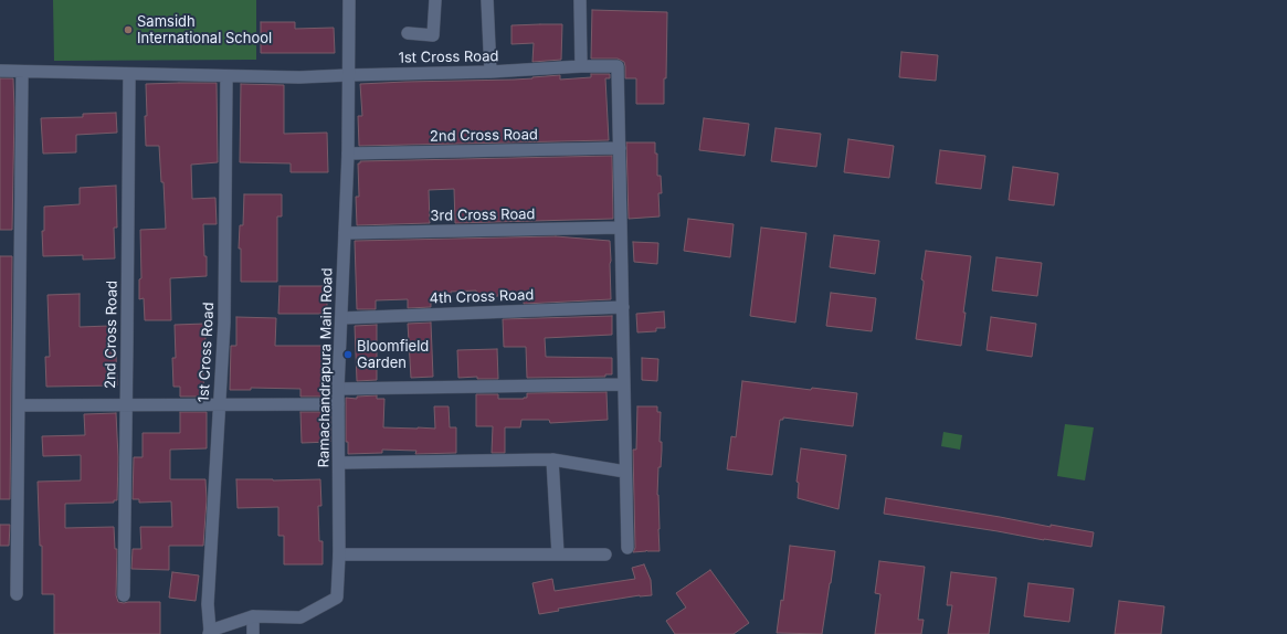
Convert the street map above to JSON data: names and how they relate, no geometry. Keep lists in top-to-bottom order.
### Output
{
  "streets": {
    "street": [
      "1st Cross Road",
      "2nd Cross Road",
      "3rd Cross Road",
      "4th Cross Road",
      "Ramachandrapura Main Road"
    ]
  },
  "crossings": [
    ["1st Cross Road", "2nd Cross Road"],
    ["1st Cross Road", "Ramachandrapura Main Road"],
    ["2nd Cross Road", "Ramachandrapura Main Road"],
    ["3rd Cross Road", "Ramachandrapura Main Road"],
    ["4th Cross Road", "Ramachandrapura Main Road"]
  ],
  "places": ["Samsidh International School", "Bloomfield Garden"]
}
